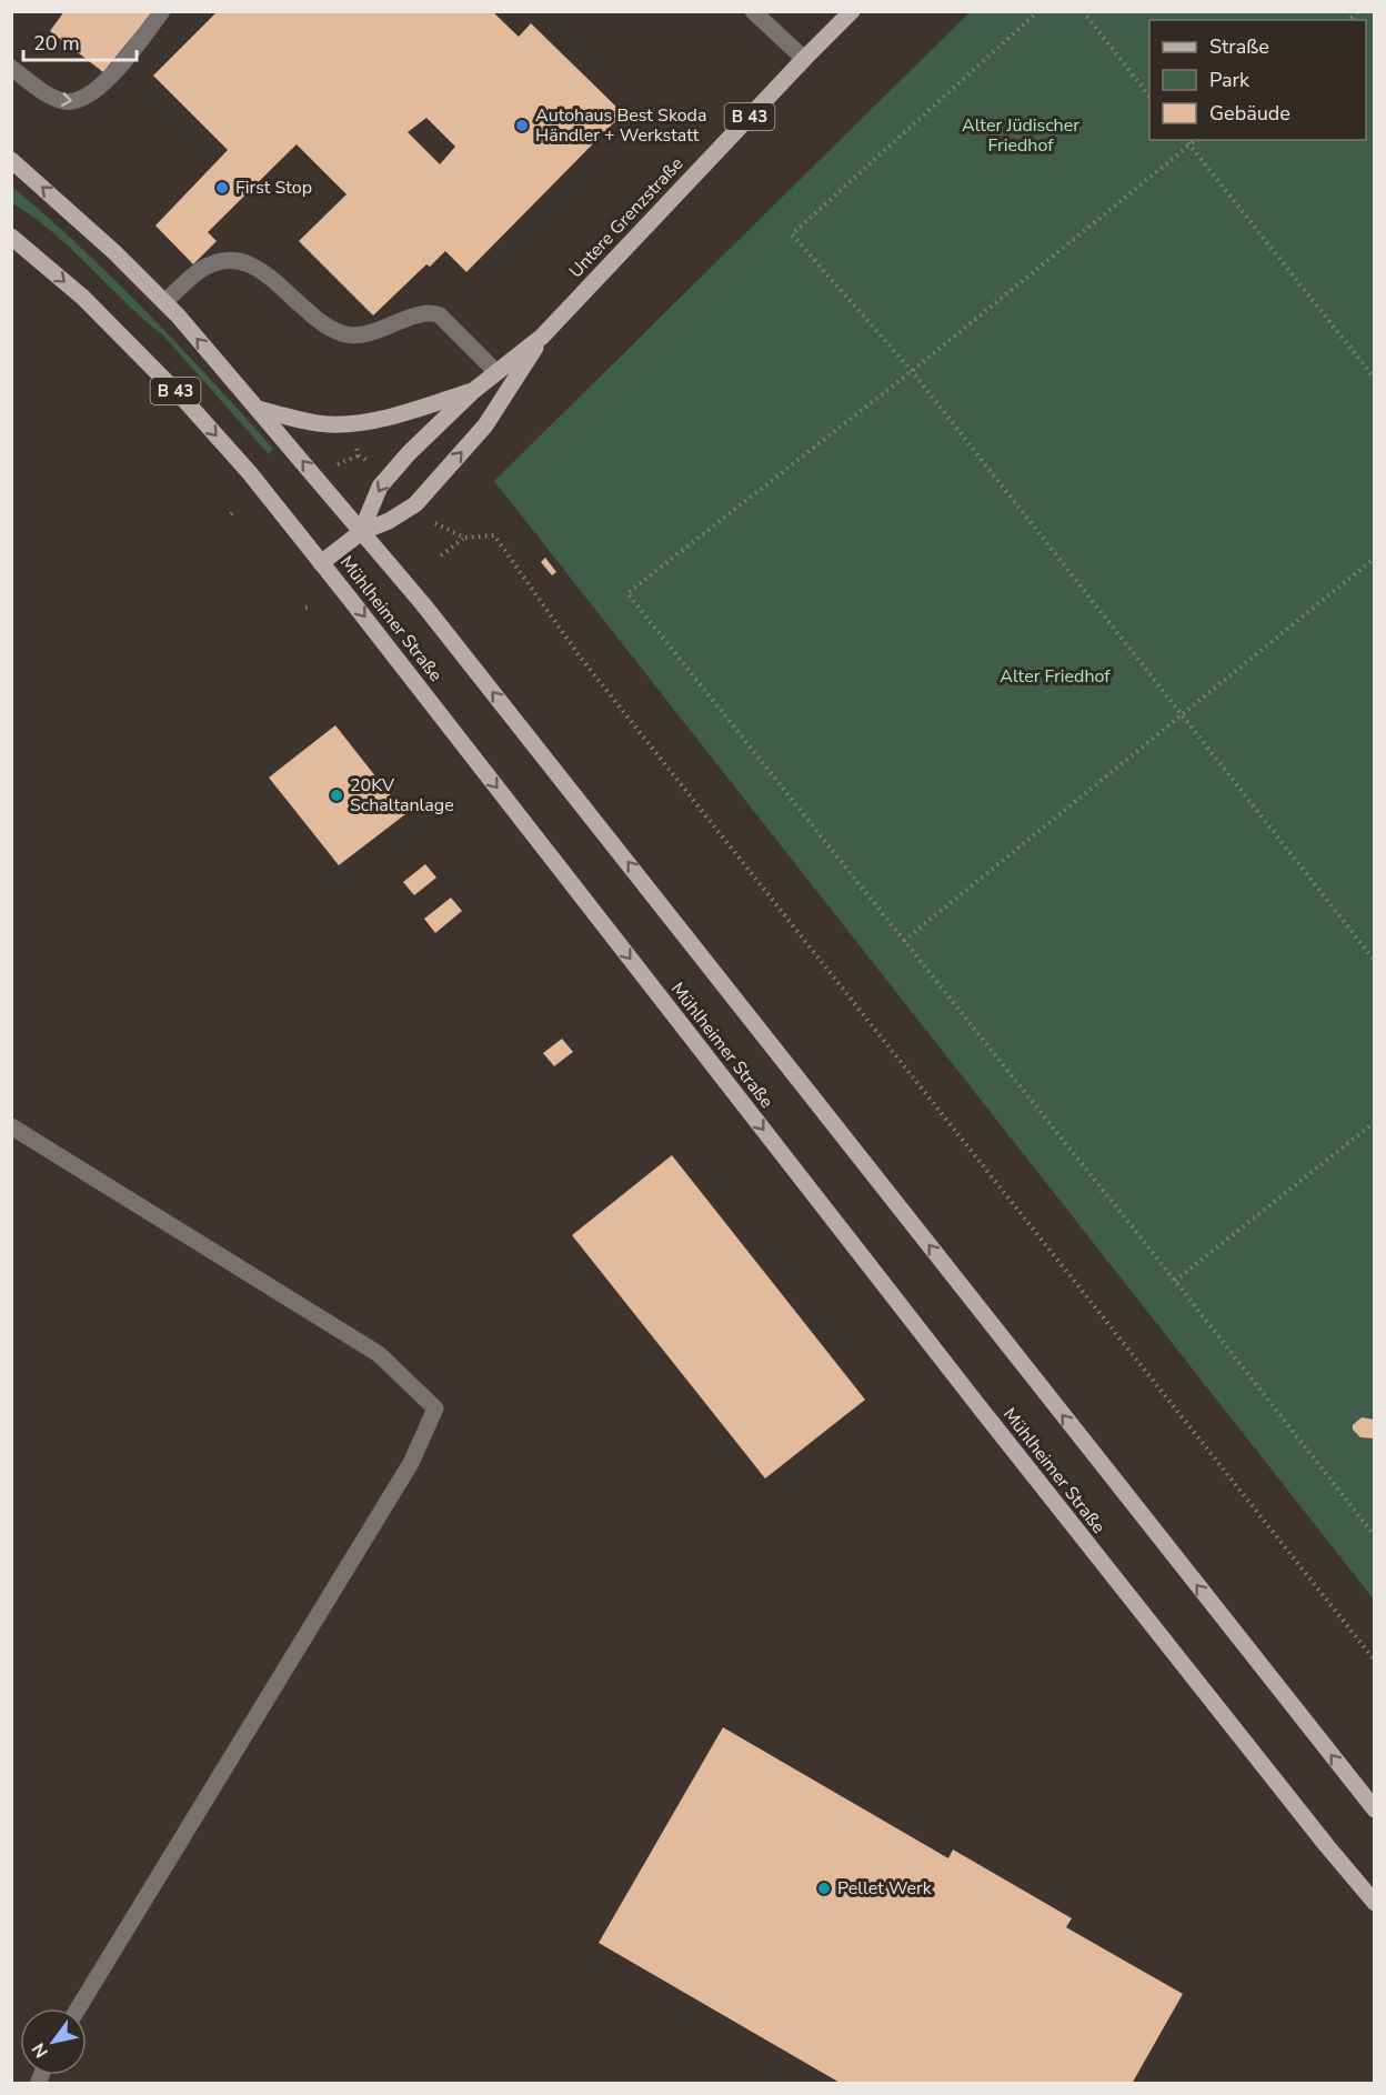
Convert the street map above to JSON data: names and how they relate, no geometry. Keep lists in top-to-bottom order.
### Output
{
  "streets": {
    "main road": ["B 43", "Untere Grenzstraße", "Mühlheimer Straße"]
  },
  "crossings": [
    ["B 43", "Untere Grenzstraße"],
    ["B 43", "Mühlheimer Straße"],
    ["Untere Grenzstraße", "Mühlheimer Straße"]
  ],
  "parks": ["Alter Jüdischer Friedhof", "Alter Friedhof"],
  "places": [
    "Autohaus Best Skoda Händler + Werkstatt",
    "First Stop",
    "20KV Schaltanlage",
    "Pellet Werk"
  ],
  "legend": ["Straße", "Park", "Gebäude"],
  "scale_bar": "20 m",
  "north": "bottom left"
}
